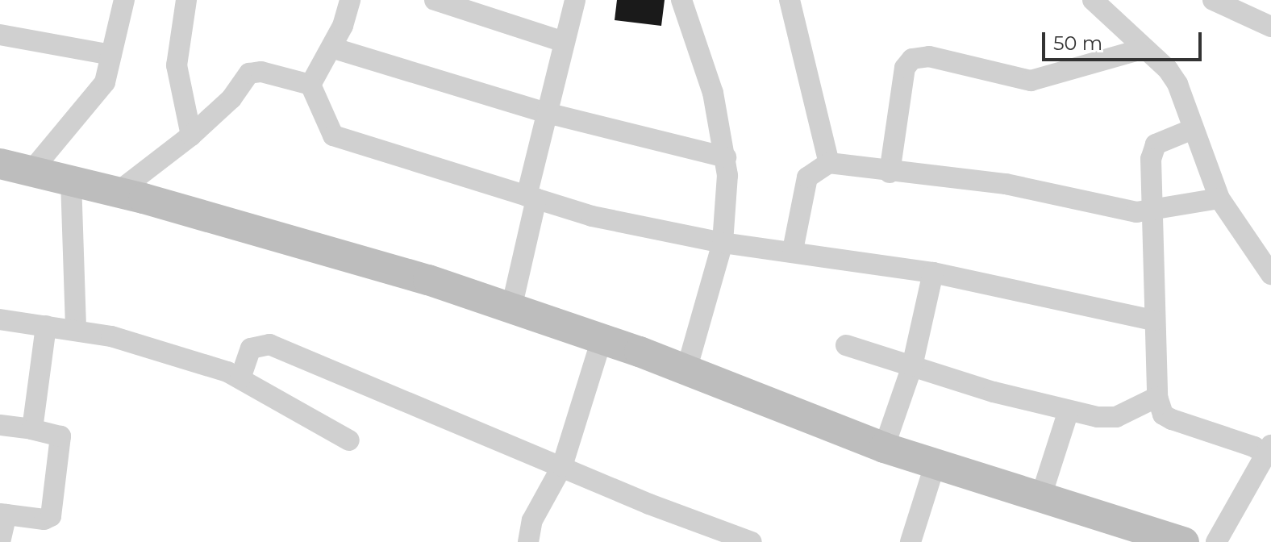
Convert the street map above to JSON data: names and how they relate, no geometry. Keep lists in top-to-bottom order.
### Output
{
  "scale_bar": "50 m"
}
